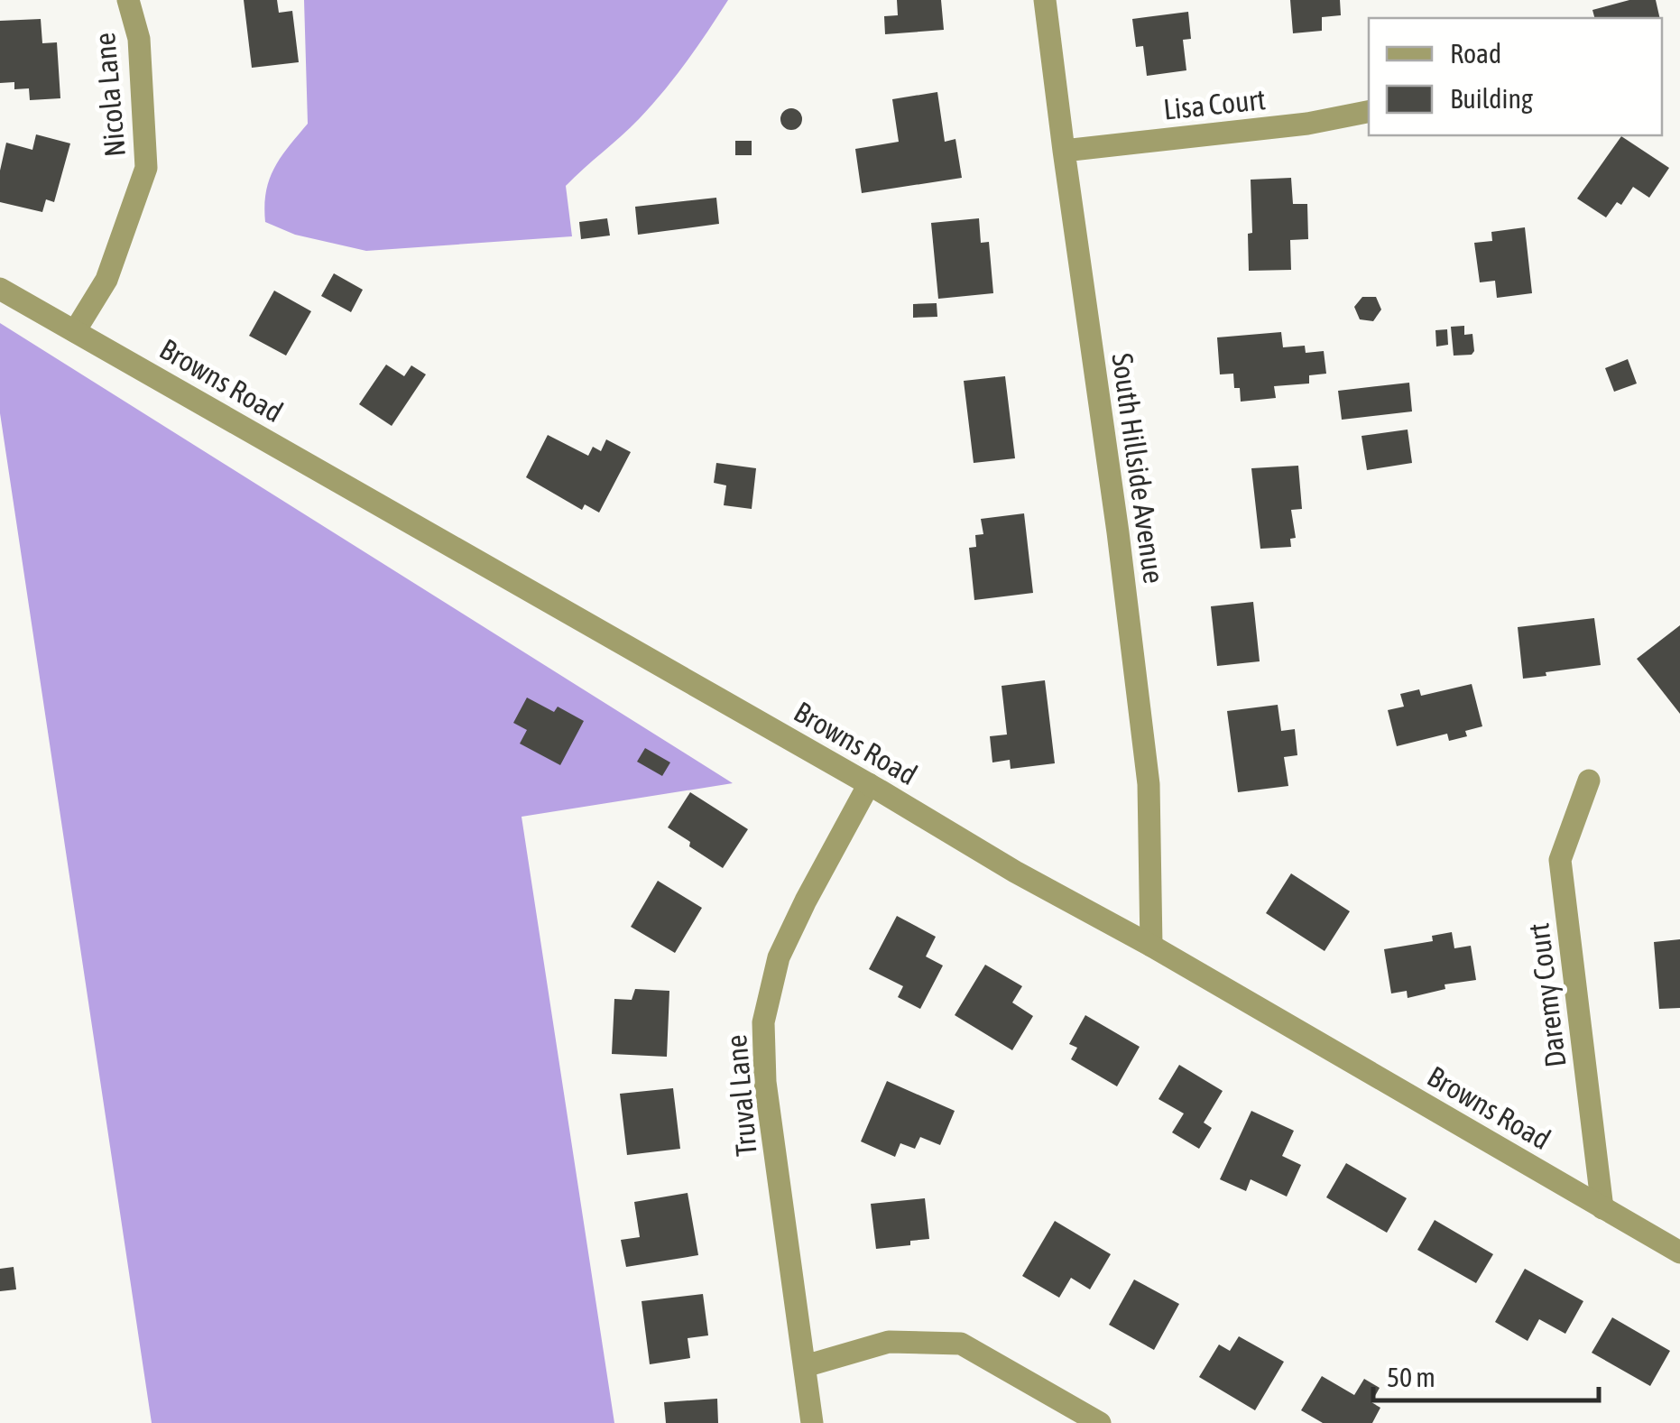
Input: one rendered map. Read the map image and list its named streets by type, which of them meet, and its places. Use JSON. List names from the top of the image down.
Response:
{
  "streets": {
    "street": [
      "Nicola Lane",
      "Lisa Court",
      "Browns Road",
      "South Hillside Avenue",
      "Daremy Court",
      "Truval Lane"
    ]
  },
  "crossings": [
    ["Nicola Lane", "Browns Road"],
    ["Lisa Court", "South Hillside Avenue"],
    ["Browns Road", "South Hillside Avenue"],
    ["Browns Road", "Daremy Court"],
    ["Browns Road", "Truval Lane"]
  ],
  "legend": ["Road", "Building"],
  "scale_bar": "50 m"
}
